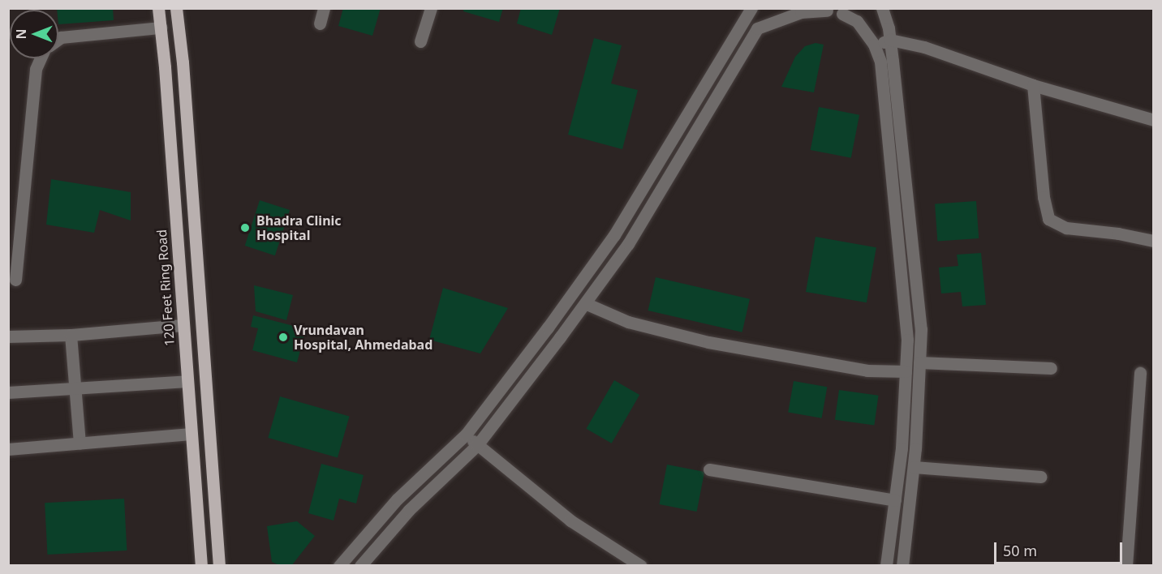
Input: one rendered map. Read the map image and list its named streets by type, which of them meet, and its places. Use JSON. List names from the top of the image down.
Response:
{
  "streets": {
    "main road": ["120 Feet Ring Road"]
  },
  "places": ["Bhadra Clinic Hospital", "Vrundavan Hospital, Ahmedabad"],
  "scale_bar": "50 m",
  "north": "left"
}
